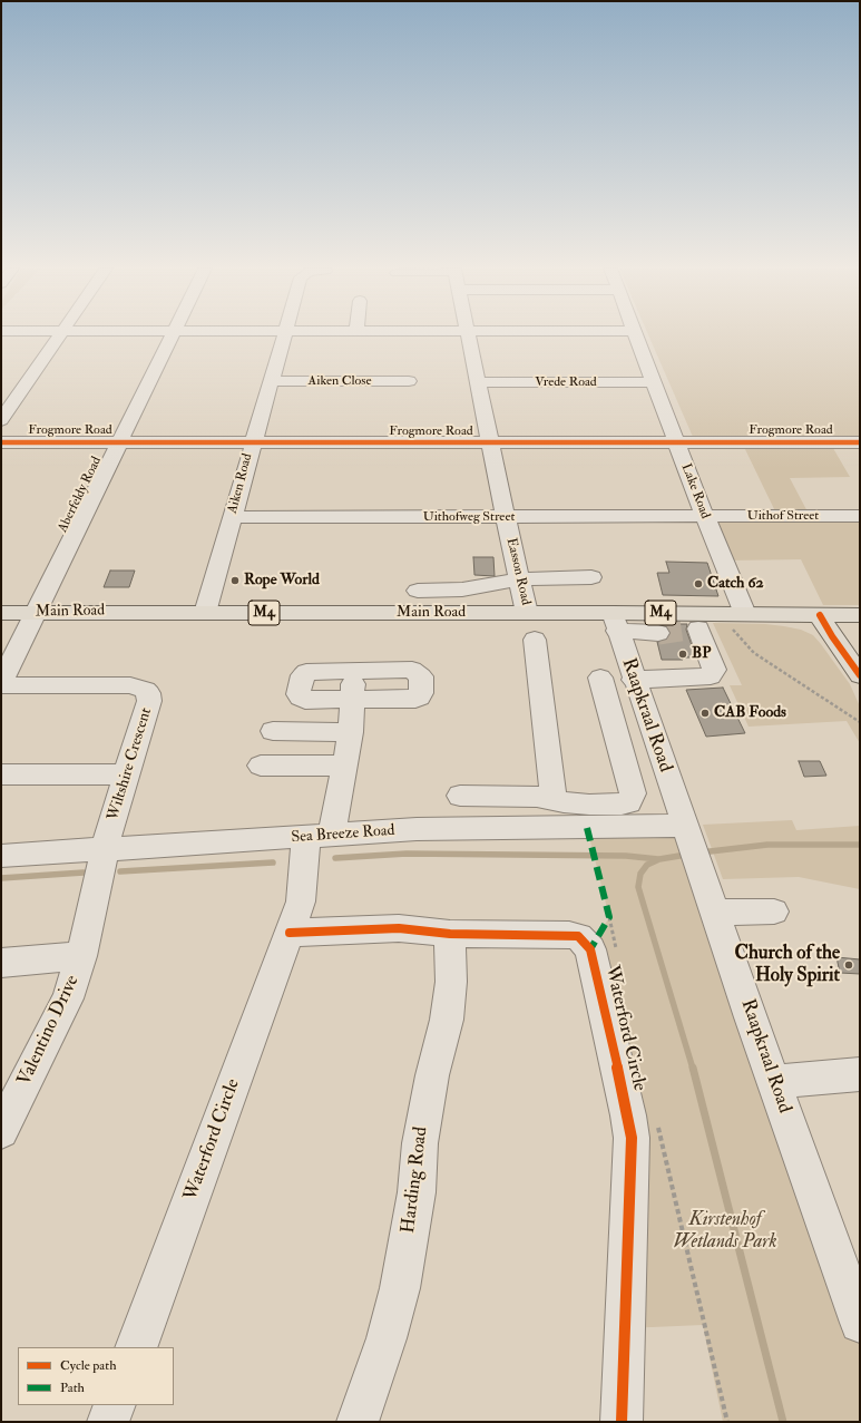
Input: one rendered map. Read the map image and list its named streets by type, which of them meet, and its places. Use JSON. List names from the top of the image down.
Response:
{
  "streets": {
    "main road": ["Main Road", "M4"],
    "street": [
      "Aiken Close",
      "Vrede Road",
      "Frogmore Road",
      "Aiken Road",
      "Lake Road",
      "Aberfeldy Road",
      "Uithof Street",
      "Uithofweg Street",
      "Easson Road",
      "Raapkraal Road",
      "Wiltshire Crescent",
      "Sea Breeze Road",
      "Waterford Circle",
      "Valentino Drive",
      "Harding Road"
    ]
  },
  "crossings": [
    ["Aiken Close", "Aiken Road"],
    ["Vrede Road", "Lake Road"],
    ["Vrede Road", "Easson Road"],
    ["Frogmore Road", "Aiken Road"],
    ["Frogmore Road", "Lake Road"],
    ["Frogmore Road", "Aberfeldy Road"],
    ["Frogmore Road", "Easson Road"],
    ["Aiken Road", "Uithofweg Street"],
    ["Aiken Road", "Main Road"],
    ["Lake Road", "Uithof Street"],
    ["Lake Road", "Uithofweg Street"],
    ["Lake Road", "Main Road"],
    ["Aberfeldy Road", "Main Road"],
    ["Aberfeldy Road", "Wiltshire Crescent"],
    ["Uithof Street", "Uithofweg Street"],
    ["Uithofweg Street", "Easson Road"],
    ["Easson Road", "Main Road"],
    ["Main Road", "Raapkraal Road"],
    ["Raapkraal Road", "Sea Breeze Road"],
    ["Wiltshire Crescent", "Sea Breeze Road"],
    ["Wiltshire Crescent", "Valentino Drive"],
    ["Sea Breeze Road", "Waterford Circle"],
    ["Sea Breeze Road", "Valentino Drive"],
    ["Waterford Circle", "Harding Road"]
  ],
  "parks": ["Kirstenhof Wetlands Park"],
  "places": [
    "Rope World",
    "Catch 62",
    "BP",
    "CAB Foods",
    "Church of the Holy Spirit"
  ],
  "legend": ["Cycle path", "Path"]
}
